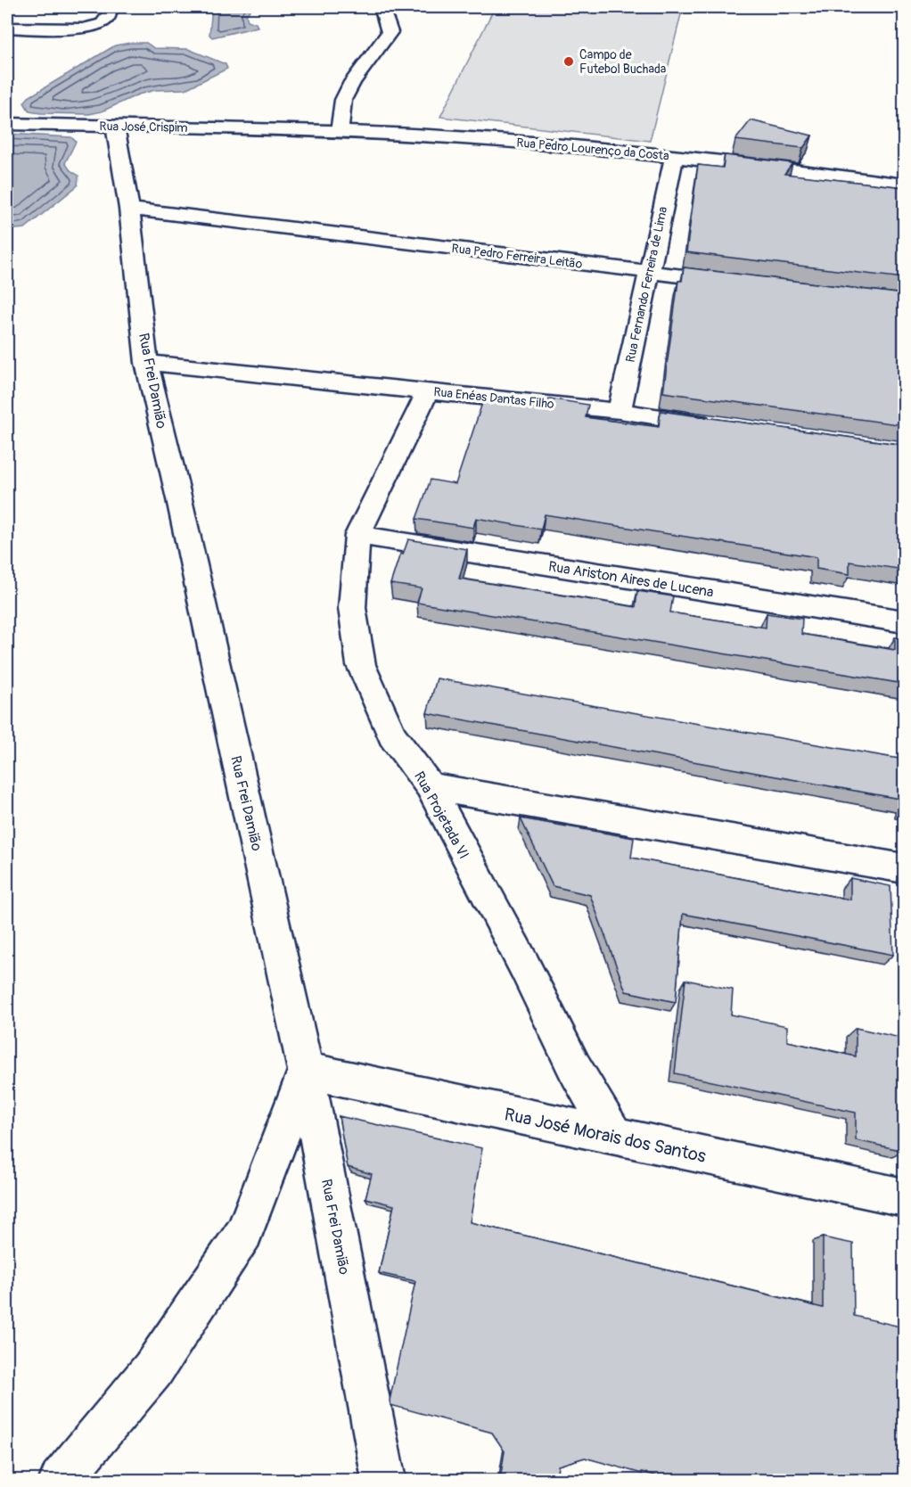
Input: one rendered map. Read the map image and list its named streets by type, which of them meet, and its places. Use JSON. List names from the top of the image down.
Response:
{
  "streets": {
    "street": [
      "Rua José Crispim",
      "Rua Pedro Lourenço da Costa",
      "Rua Pedro Ferreira Leitão",
      "Rua Fernando Ferreira de Lima",
      "Rua Frei Damião",
      "Rua Enéas Dantas Filho",
      "Rua Ariston Aires de Lucena",
      "Rua Projetada VI",
      "Rua José Morais dos Santos"
    ]
  },
  "crossings": [
    ["Rua José Crispim", "Rua Pedro Lourenço da Costa"],
    ["Rua José Crispim", "Rua Frei Damião"],
    ["Rua Pedro Lourenço da Costa", "Rua Fernando Ferreira de Lima"],
    ["Rua Pedro Ferreira Leitão", "Rua Fernando Ferreira de Lima"],
    ["Rua Pedro Ferreira Leitão", "Rua Frei Damião"],
    ["Rua Fernando Ferreira de Lima", "Rua Enéas Dantas Filho"],
    ["Rua Frei Damião", "Rua Enéas Dantas Filho"],
    ["Rua Frei Damião", "Rua José Morais dos Santos"],
    ["Rua Enéas Dantas Filho", "Rua Projetada VI"],
    ["Rua Ariston Aires de Lucena", "Rua Projetada VI"],
    ["Rua Projetada VI", "Rua José Morais dos Santos"]
  ],
  "places": ["Campo de Futebol Buchada"]
}
